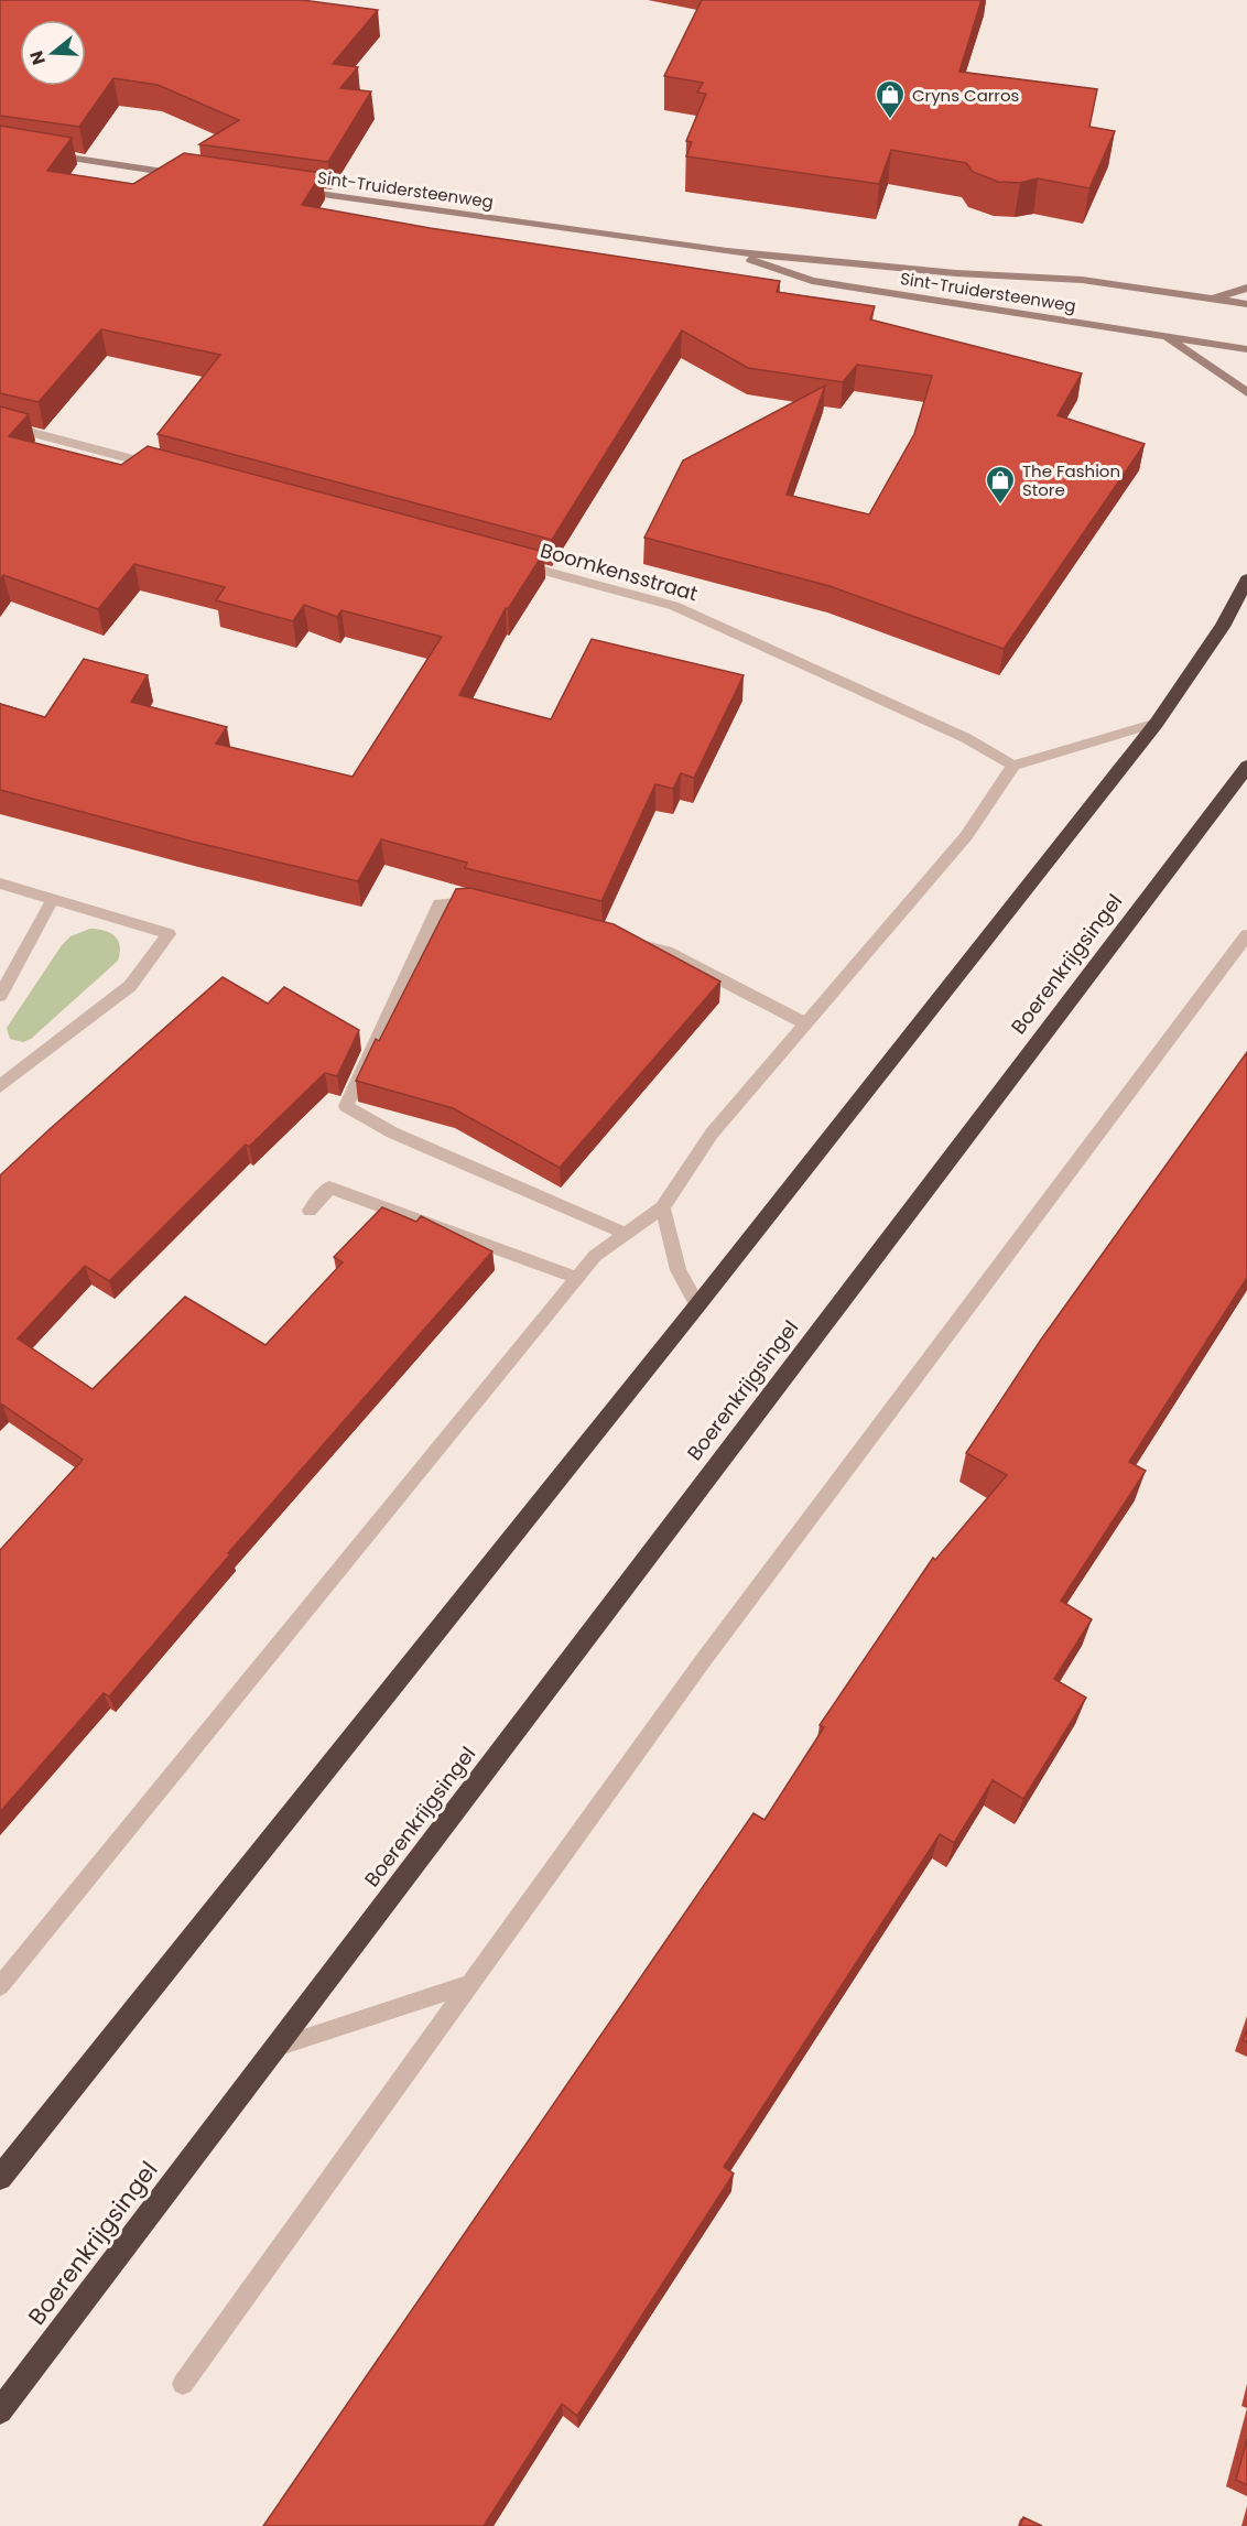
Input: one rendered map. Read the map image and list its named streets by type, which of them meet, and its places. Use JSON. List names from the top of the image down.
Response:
{
  "streets": {
    "highway": ["Boerenkrijgsingel"],
    "main road": ["Sint-Truidersteenweg"],
    "street": ["Boomkensstraat"]
  },
  "places": {
    "shop": ["Cryns Carros", "The Fashion Store"]
  },
  "north": "left"
}
